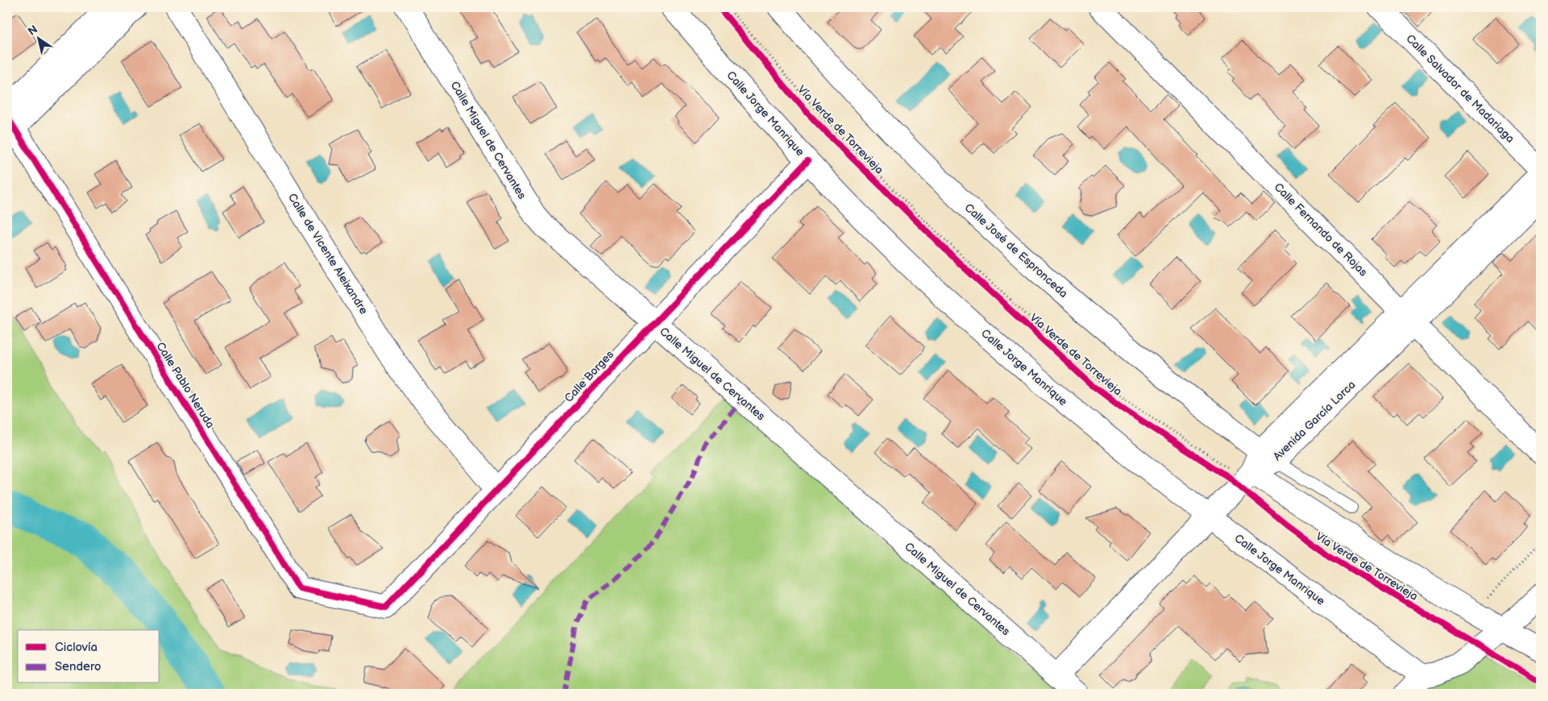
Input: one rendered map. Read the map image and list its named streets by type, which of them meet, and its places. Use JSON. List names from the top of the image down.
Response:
{
  "streets": {
    "street": [
      "Calle Salvador de Madariaga",
      "Calle Jorge Manrique",
      "Calle Miguel de Cervantes",
      "Calle Fernando de Rojas",
      "Calle José de Espronceda",
      "Calle de Vicente Aleixandre",
      "Calle Borges",
      "Calle Pablo Neruda",
      "Avenida García Lorca"
    ],
    "cycle path": ["Vía Verde de Torrevieja"]
  },
  "crossings": [
    ["Calle Jorge Manrique", "Calle Borges"],
    ["Calle Jorge Manrique", "Avenida García Lorca"],
    ["Calle Miguel de Cervantes", "Calle Borges"],
    ["Calle Miguel de Cervantes", "Avenida García Lorca"],
    ["Calle Fernando de Rojas", "Avenida García Lorca"],
    ["Calle José de Espronceda", "Avenida García Lorca"],
    ["Calle de Vicente Aleixandre", "Calle Borges"],
    ["Calle Borges", "Calle Pablo Neruda"]
  ],
  "legend": ["Ciclovía", "Sendero"],
  "north": "top left"
}
